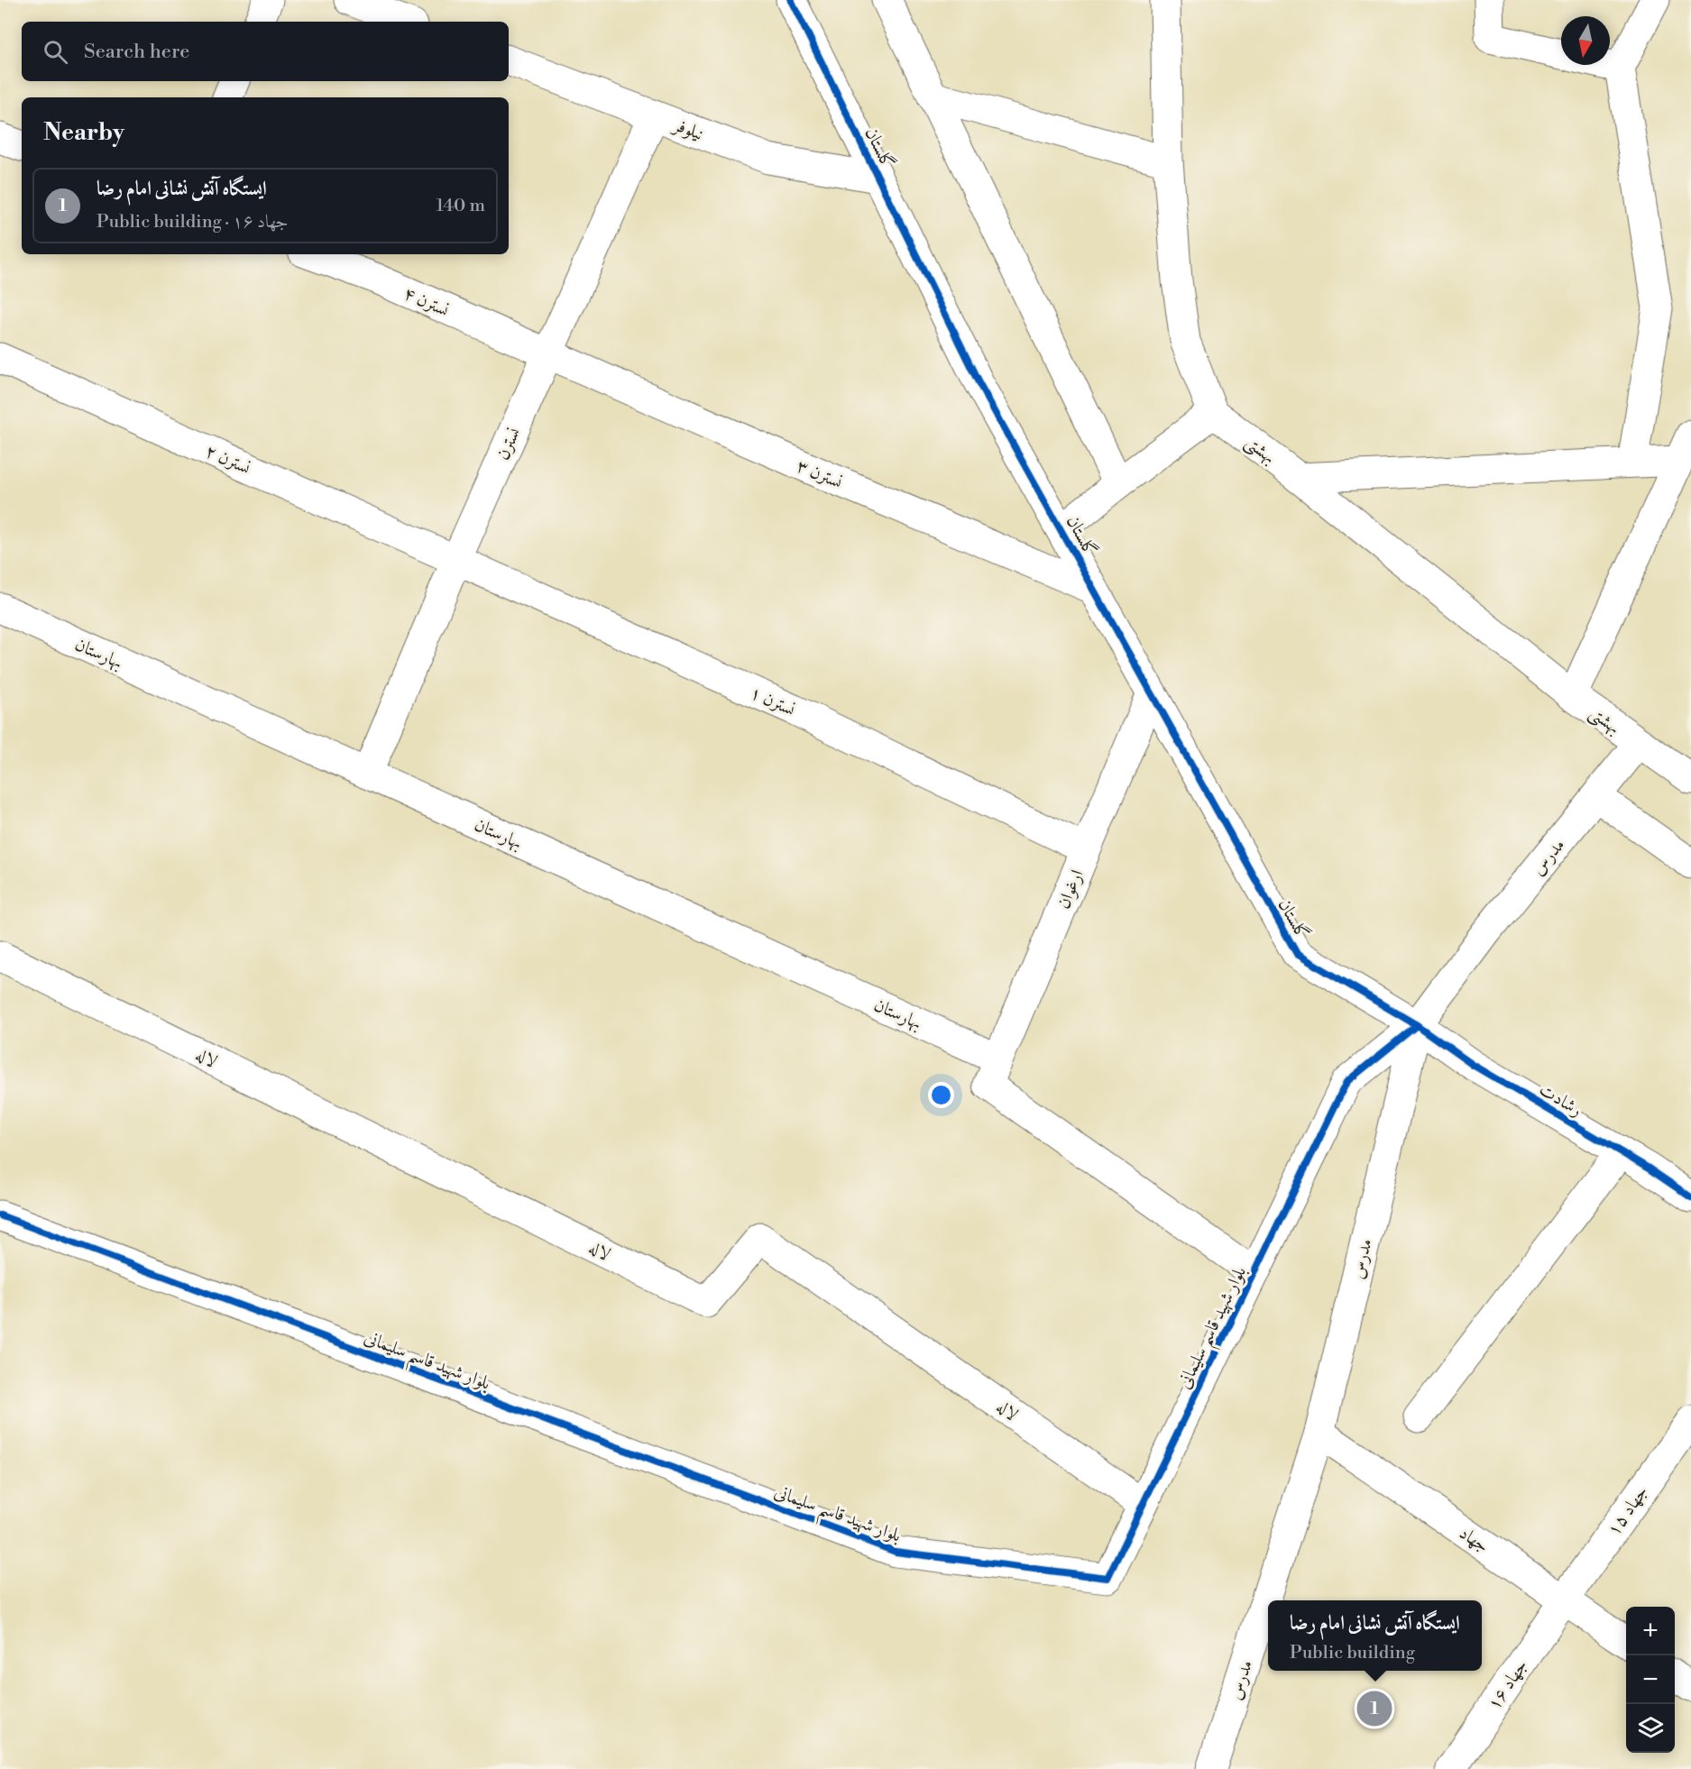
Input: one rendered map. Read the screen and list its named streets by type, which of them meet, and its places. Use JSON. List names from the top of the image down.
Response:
{
  "streets": {
    "street": [
      "نیلوفر",
      "گلستان",
      "نسترن ۴",
      "نسترن",
      "بهشتی",
      "نسترن ۲",
      "نسترن ۳",
      "بهارستان",
      "نسترن ۱",
      "مدرس",
      "ارغوان",
      "لاله",
      "رشادت",
      "بلوار شهید قاسم سلیمانی",
      "جهاد ۱۵",
      "جهاد",
      "جهاد ۱۶"
    ]
  },
  "crossings": [
    ["نیلوفر", "گلستان"],
    ["نیلوفر", "نسترن"],
    ["گلستان", "نسترن ۳"],
    ["گلستان", "مدرس"],
    ["گلستان", "ارغوان"],
    ["گلستان", "رشادت"],
    ["گلستان", "بلوار شهید قاسم سلیمانی"],
    ["نسترن ۴", "نسترن"],
    ["نسترن ۴", "نسترن ۳"],
    ["نسترن", "نسترن ۲"],
    ["نسترن", "نسترن ۳"],
    ["نسترن", "بهارستان"],
    ["نسترن", "نسترن ۱"],
    ["بهشتی", "مدرس"],
    ["نسترن ۲", "نسترن ۱"],
    ["بهارستان", "ارغوان"],
    ["بهارستان", "بلوار شهید قاسم سلیمانی"],
    ["نسترن ۱", "ارغوان"],
    ["مدرس", "رشادت"],
    ["مدرس", "بلوار شهید قاسم سلیمانی"],
    ["مدرس", "جهاد"],
    ["لاله", "بلوار شهید قاسم سلیمانی"],
    ["رشادت", "بلوار شهید قاسم سلیمانی"],
    ["جهاد ۱۵", "جهاد"],
    ["جهاد ۱۵", "جهاد ۱۶"],
    ["جهاد", "جهاد ۱۶"]
  ],
  "north": "bottom",
  "page": {
    "search": "Search here",
    "heading": "Nearby",
    "list": [
      {
        "mark": "1",
        "name": "ایستگاه آتش نشانی امام رضا",
        "note": "Public building · جهاد ۱۶",
        "value": "140 m"
      }
    ],
    "popup": ["ایستگاه آتش نشانی امام رضا", "Public building"],
    "map_buttons": ["+", "−"],
    "pins": "1"
  }
}
